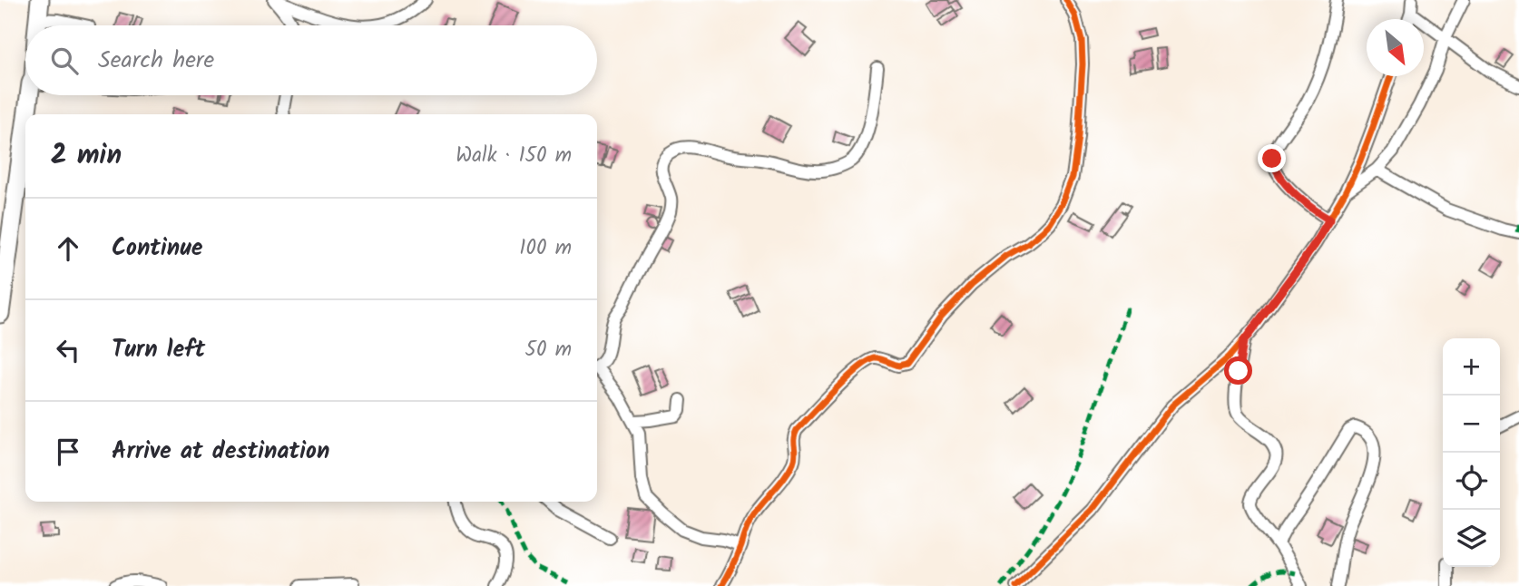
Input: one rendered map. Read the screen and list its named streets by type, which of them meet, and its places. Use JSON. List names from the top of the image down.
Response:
{
  "north": "bottom right",
  "page": {
    "search": "Search here",
    "heading": ["2 min", "Walk · 150 m"],
    "list": [
      ["Continue", "100 m"],
      ["Turn left", "50 m"],
      "Arrive at destination"
    ],
    "map_buttons": ["+", "−"]
  }
}
